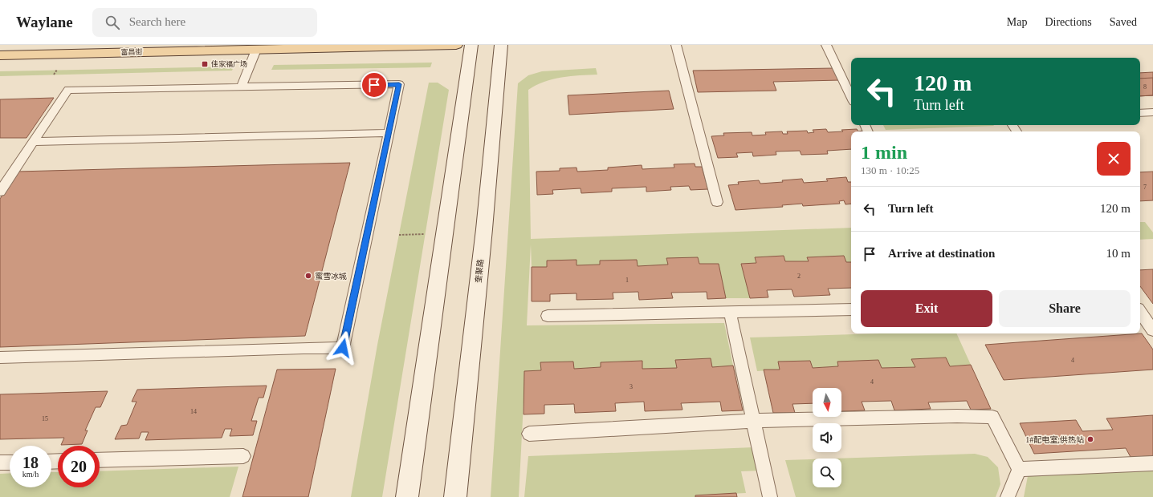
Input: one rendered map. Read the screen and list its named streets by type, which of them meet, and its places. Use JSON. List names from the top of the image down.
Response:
{
  "streets": {
    "main road": ["富昌街"],
    "street": ["奎聚路"]
  },
  "places": {
    "transit": ["佳家福广场"],
    "other": ["蜜雪冰城", "1#配电室;供热站"]
  },
  "house_numbers": [
    "8",
    "7",
    "2",
    "1",
    "4",
    "4",
    "3",
    "14",
    "15"
  ],
  "north": "bottom",
  "page": {
    "header": "Waylane",
    "search": "Search here",
    "nav": ["Map", "Directions", "Saved"],
    "turn": ["120 m", "Turn left"],
    "heading": ["1 min", "130 m · 10:25"],
    "list": [
      {
        "name": "Turn left",
        "value": "120 m"
      },
      {
        "name": "Arrive at destination",
        "value": "10 m"
      }
    ],
    "buttons": ["Exit", "Share"],
    "speed": "18 km/h",
    "limit": "20"
  }
}
